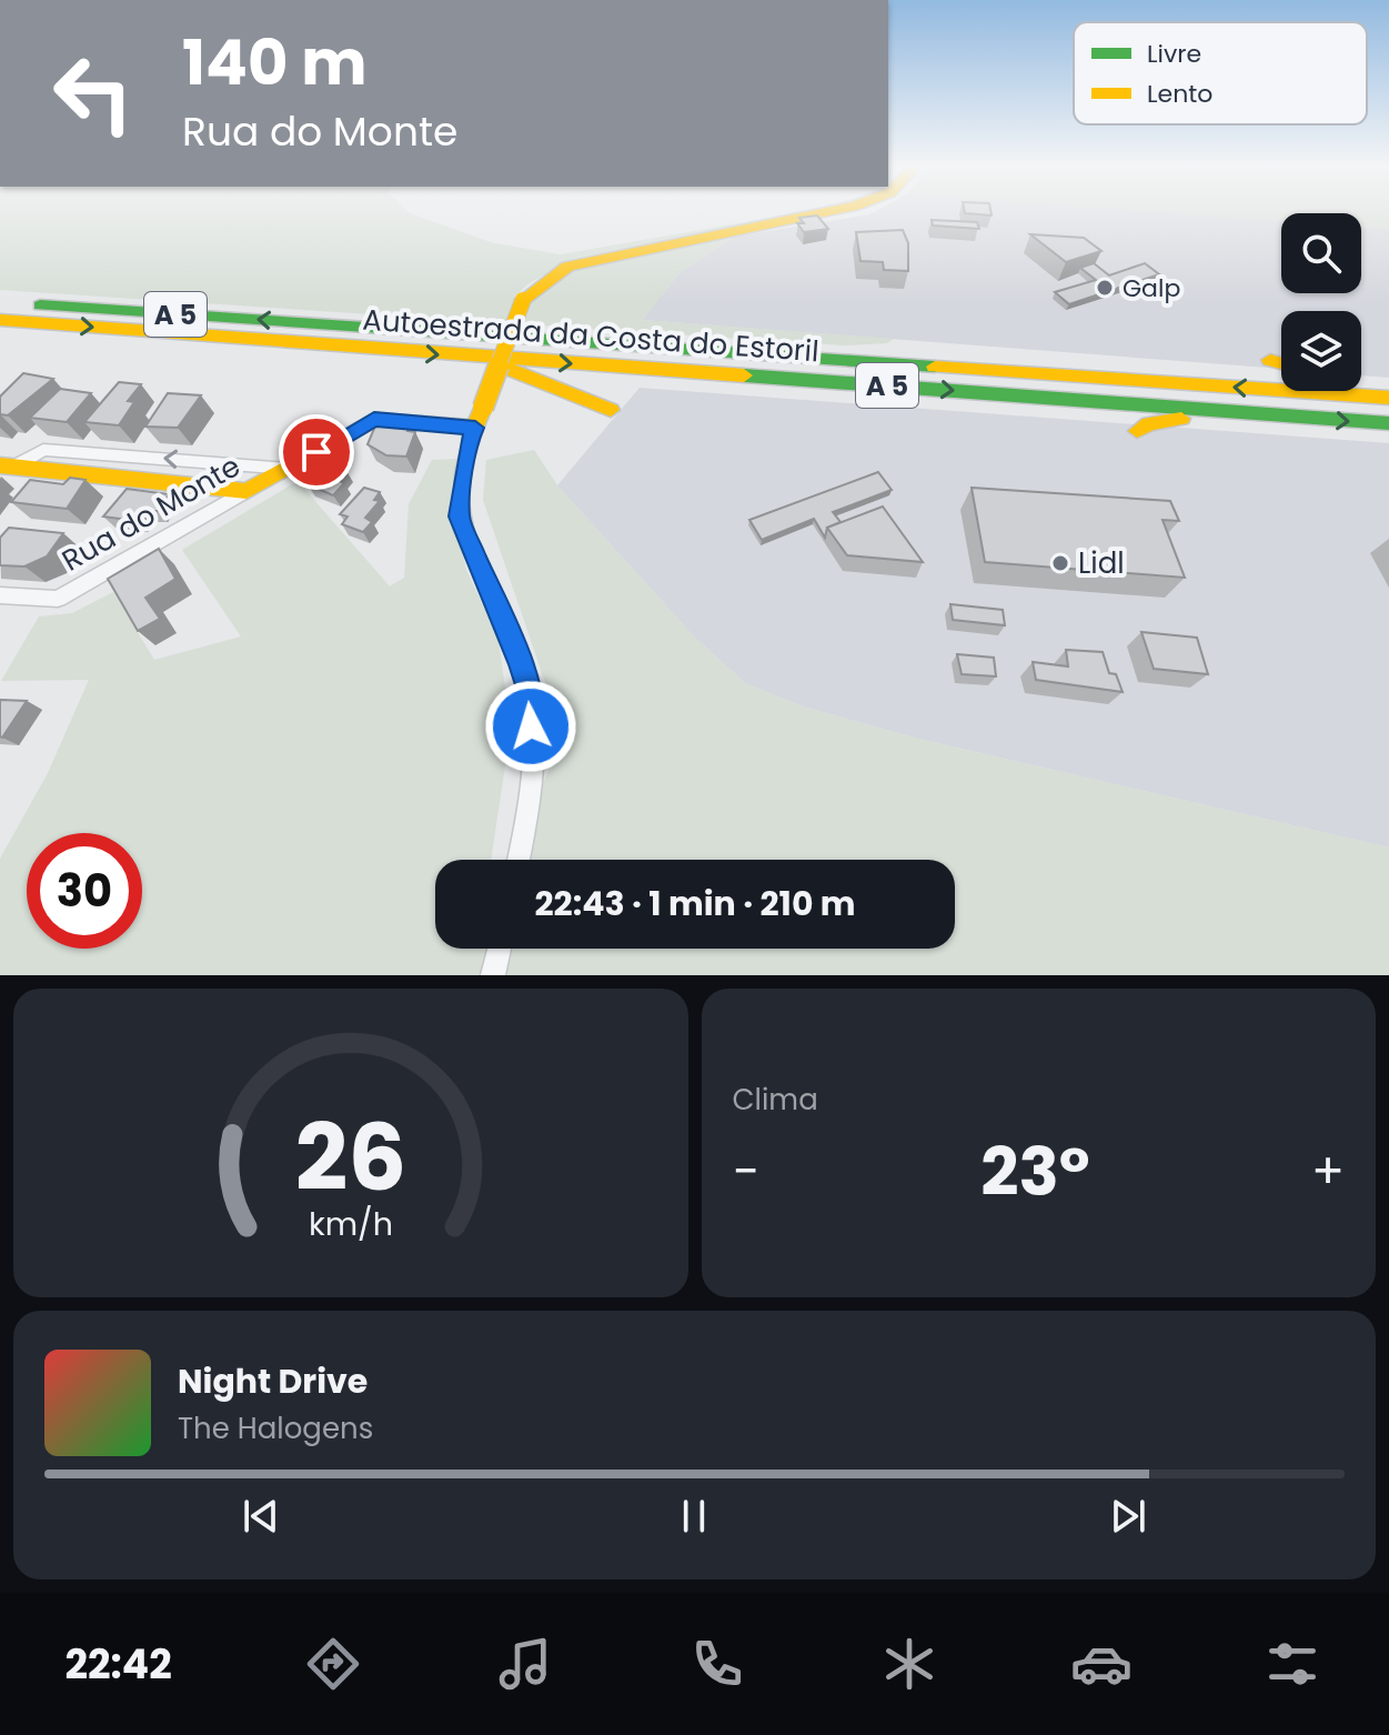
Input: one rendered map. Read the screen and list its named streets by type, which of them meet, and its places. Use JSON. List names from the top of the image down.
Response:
{
  "streets": {
    "main road": ["A 5", "Autoestrada da Costa do Estoril", "Rua do Monte"]
  },
  "places": ["Galp", "Lidl"],
  "legend": ["Livre", "Lento"],
  "page": {
    "turn": ["140 m", "Rua do Monte"],
    "limit": "30",
    "trip": "22:43 · 1 min · 210 m",
    "tile": "Clima",
    "heat": ["−", "23°", "+"],
    "song": ["Night Drive", "The Halogens"],
    "tabs": "22:42",
    "gauge": ["26", "km/h"]
  }
}
